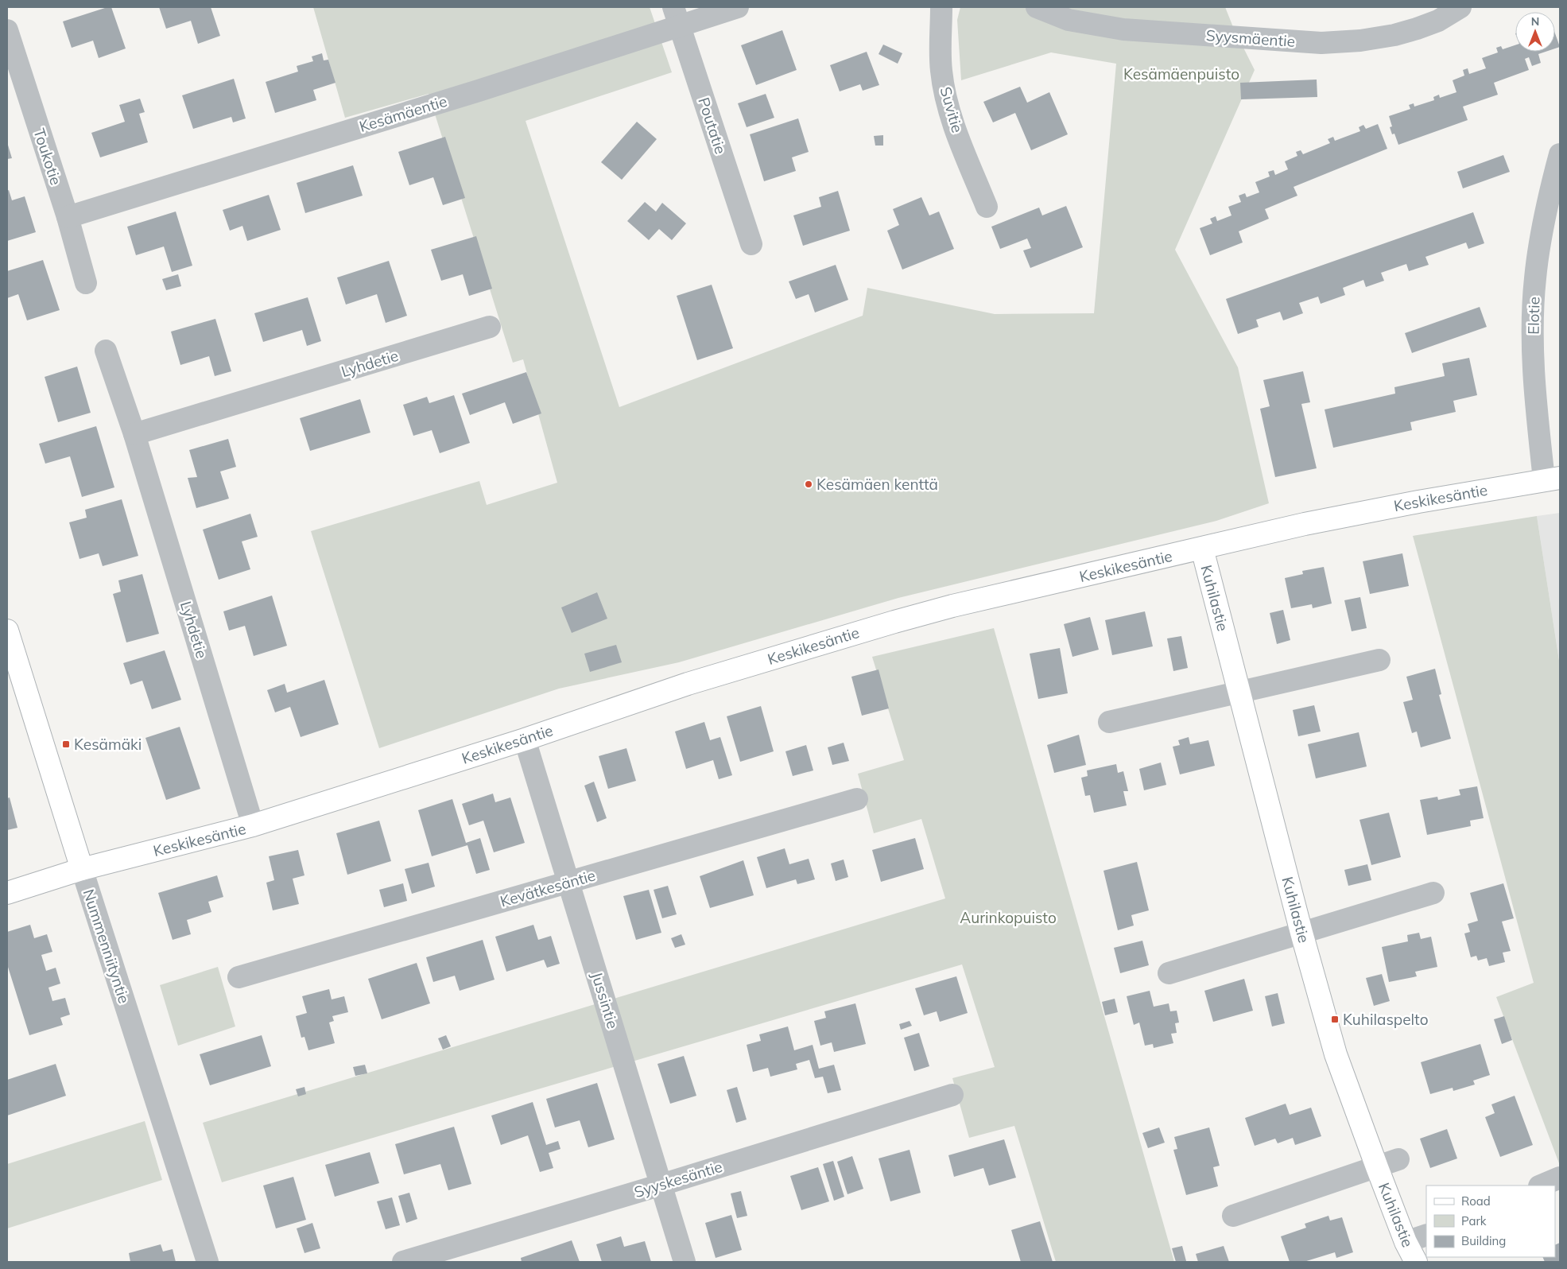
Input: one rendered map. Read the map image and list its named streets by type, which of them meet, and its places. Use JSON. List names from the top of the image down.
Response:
{
  "streets": {
    "street": [
      "Syysmäentie",
      "Suvitie",
      "Kesämäentie",
      "Poutatie",
      "Toukotie",
      "Elotie",
      "Lyhdetie",
      "Keskikesäntie",
      "Kuhilastie",
      "Kevätkesäntie",
      "Nummenniityntie",
      "Jussintie",
      "Syyskesäntie"
    ]
  },
  "crossings": [
    ["Kesämäentie", "Poutatie"],
    ["Kesämäentie", "Toukotie"],
    ["Elotie", "Keskikesäntie"],
    ["Lyhdetie", "Keskikesäntie"],
    ["Keskikesäntie", "Kuhilastie"],
    ["Keskikesäntie", "Nummenniityntie"],
    ["Keskikesäntie", "Jussintie"],
    ["Kevätkesäntie", "Jussintie"],
    ["Jussintie", "Syyskesäntie"]
  ],
  "parks": ["Kesämäenpuisto", "Aurinkopuisto"],
  "places": {
    "other": ["Kesämäen kenttä"],
    "transit": ["Kesämäki", "Kuhilaspelto"]
  },
  "legend": ["Road", "Park", "Building"],
  "north": "top"
}
